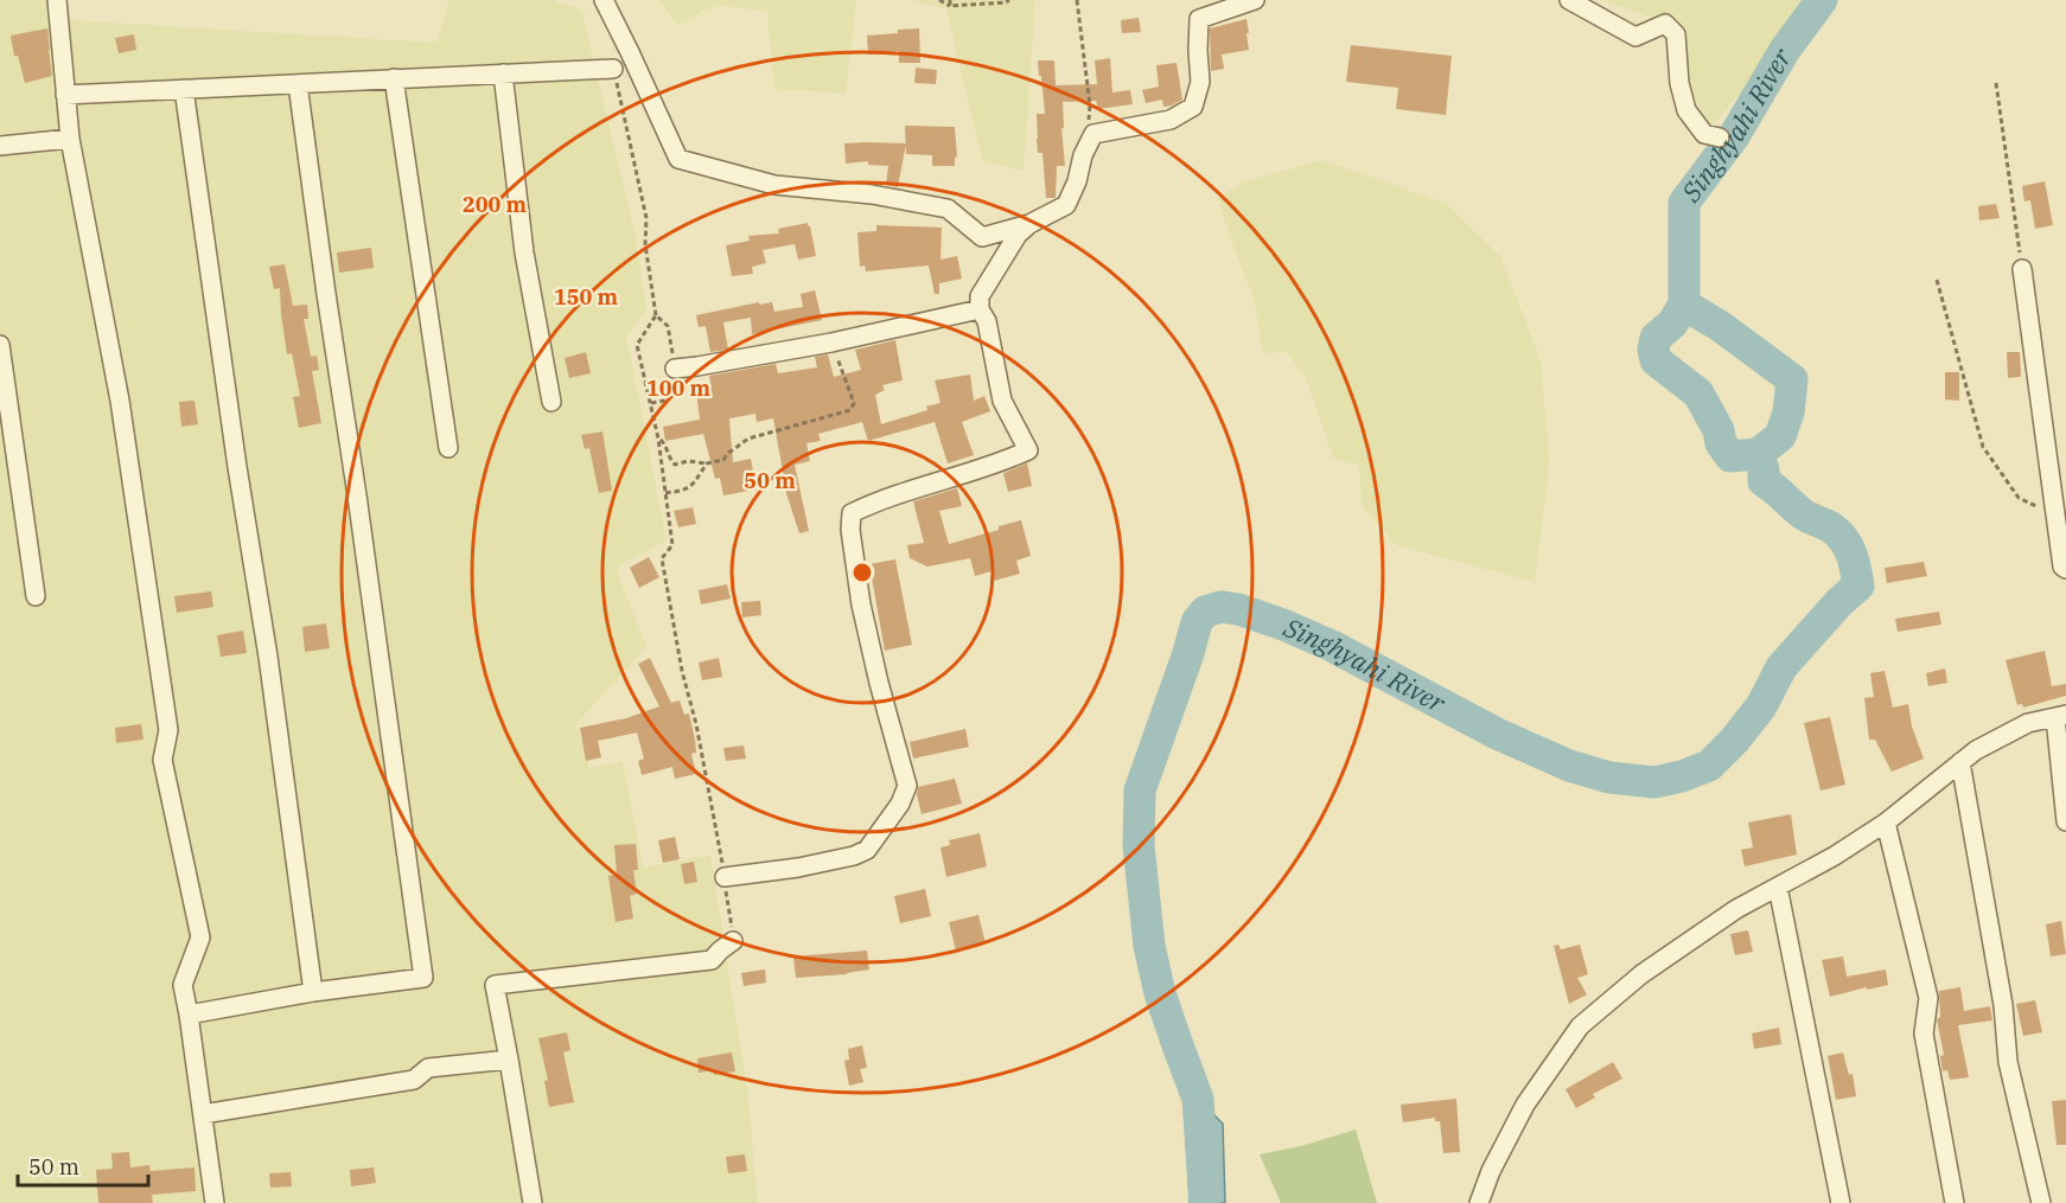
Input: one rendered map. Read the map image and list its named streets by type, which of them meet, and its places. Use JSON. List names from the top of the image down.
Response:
{
  "water": ["Singhyahi River"],
  "scale_bar": "50 m",
  "rings": [
    "200 m",
    "150 m",
    "100 m",
    "50 m"
  ]
}
